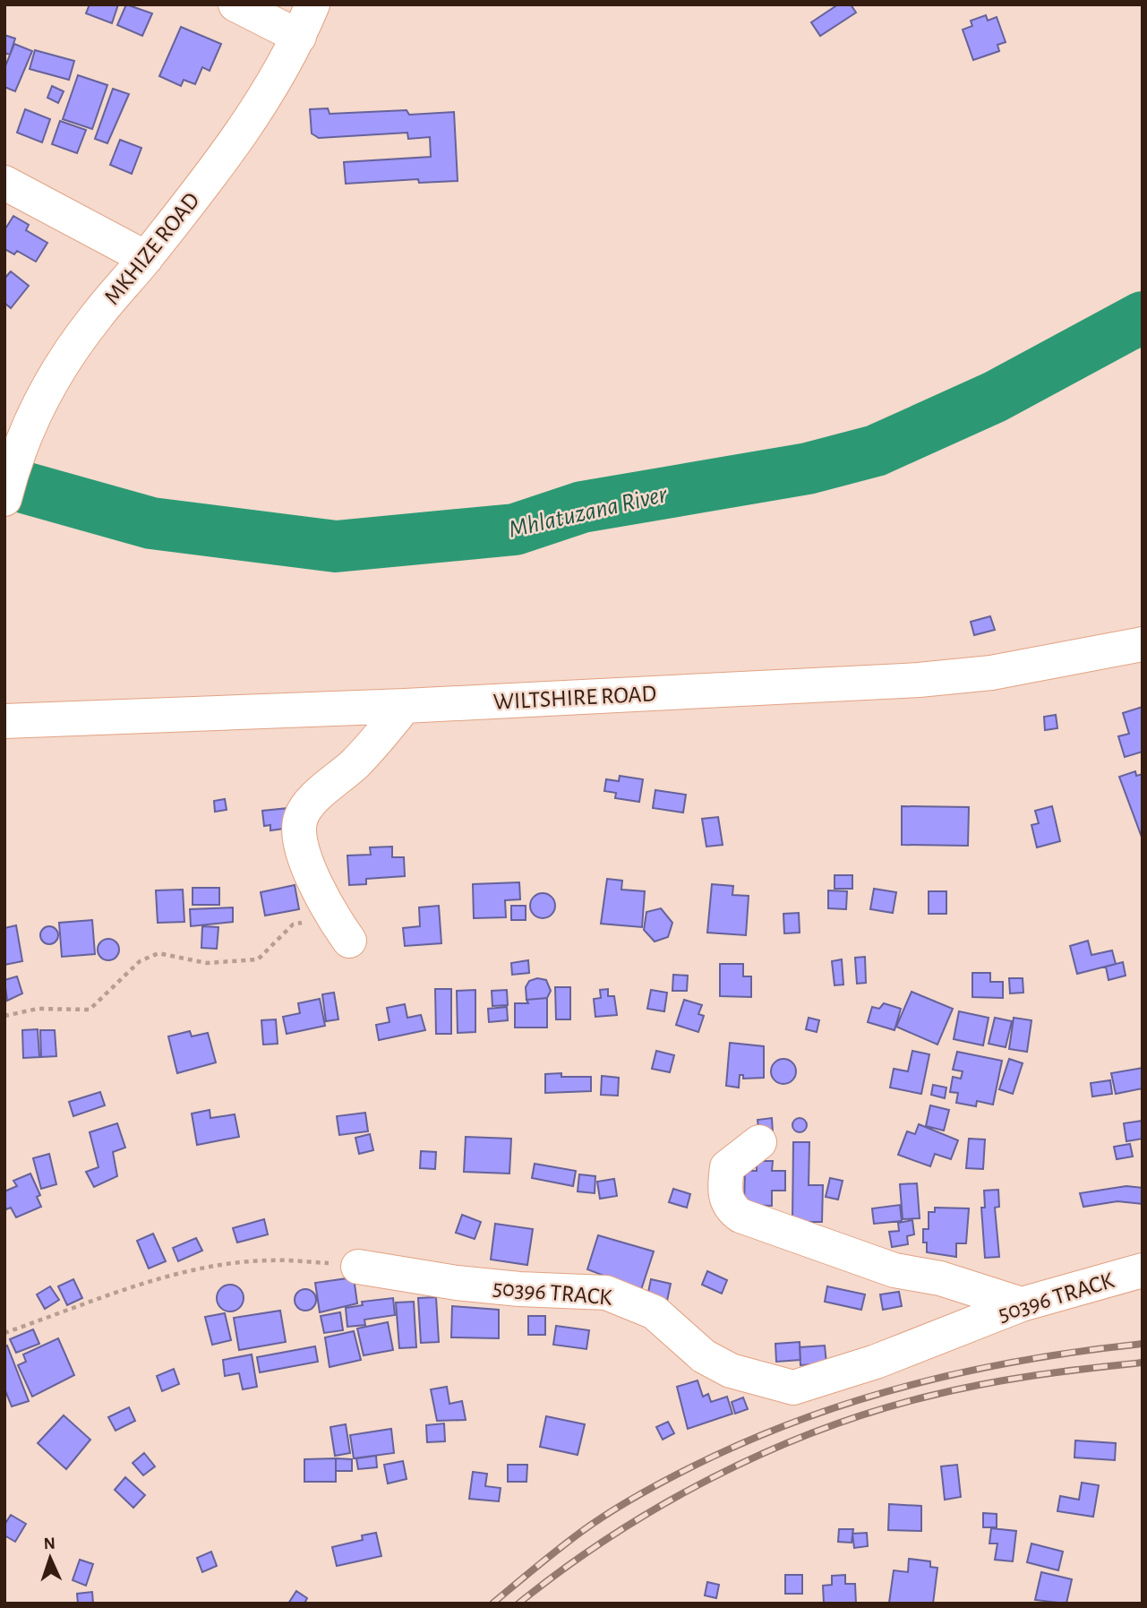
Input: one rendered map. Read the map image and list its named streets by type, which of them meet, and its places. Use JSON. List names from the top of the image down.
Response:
{
  "streets": {
    "street": ["MKHIZE ROAD", "WILTSHIRE ROAD", "50396 TRACK"]
  },
  "water": ["Mhlatuzana River"],
  "north": "top"
}
